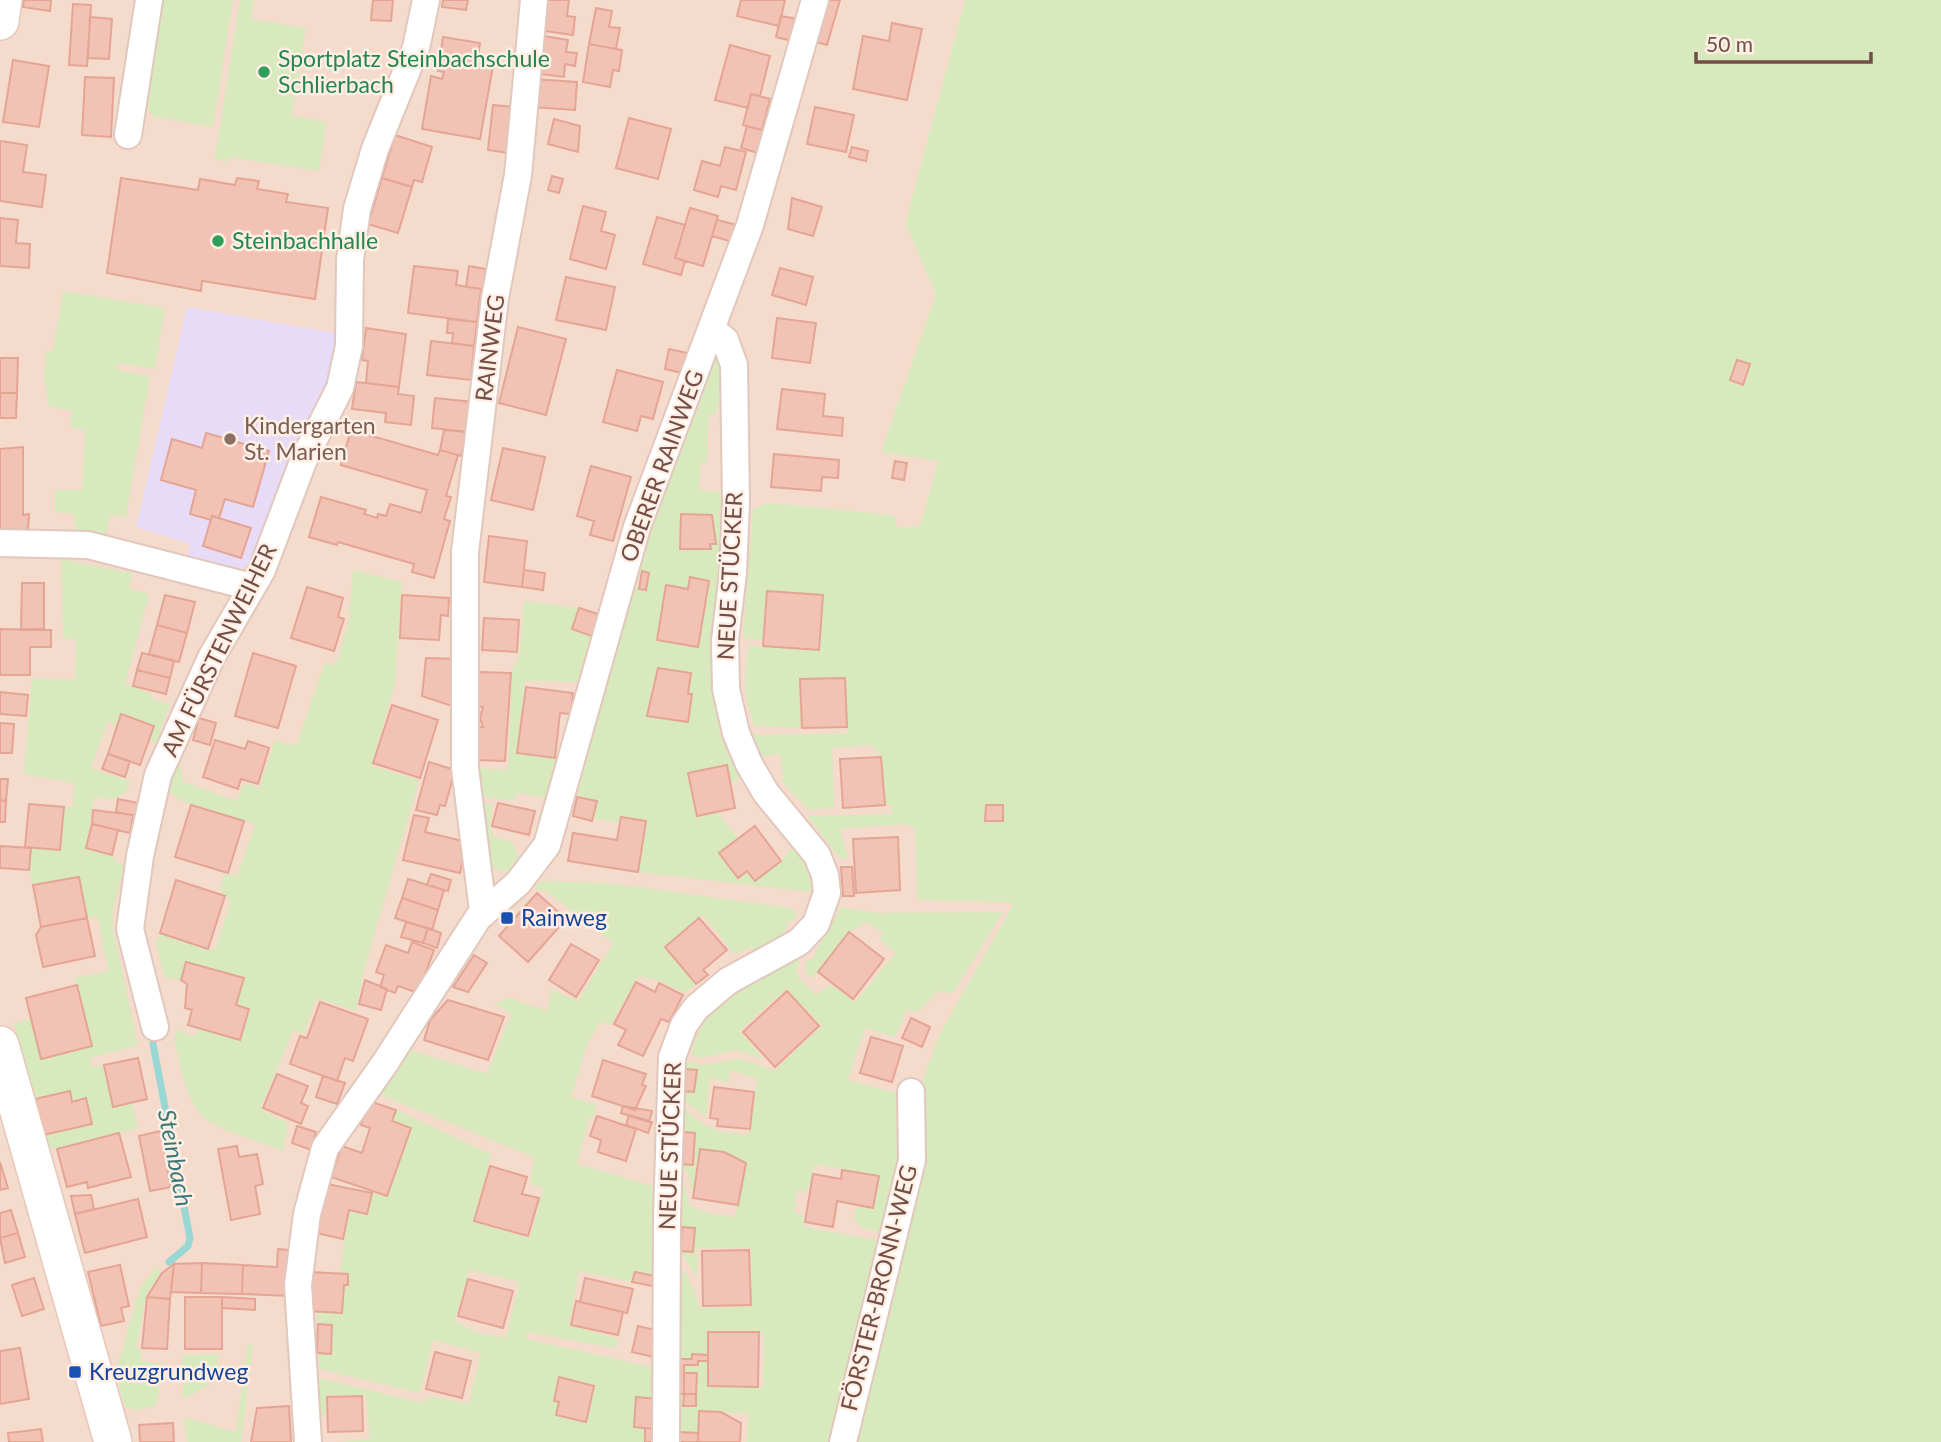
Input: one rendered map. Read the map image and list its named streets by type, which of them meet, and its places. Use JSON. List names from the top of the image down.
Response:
{
  "streets": {
    "street": [
      "RAINWEG",
      "OBERER RAINWEG",
      "NEUE STÜCKER",
      "AM FÜRSTENWEIHER",
      "FÖRSTER-BRONN-WEG"
    ]
  },
  "crossings": [
    ["RAINWEG", "OBERER RAINWEG"],
    ["OBERER RAINWEG", "NEUE STÜCKER"]
  ],
  "water": ["Steinbach"],
  "places": {
    "other": ["Sportplatz Steinbachschule Schlierbach", "Steinbachhalle", "Kindergarten St. Marien"],
    "transit": ["Rainweg", "Kreuzgrundweg"]
  },
  "scale_bar": "50 m"
}
